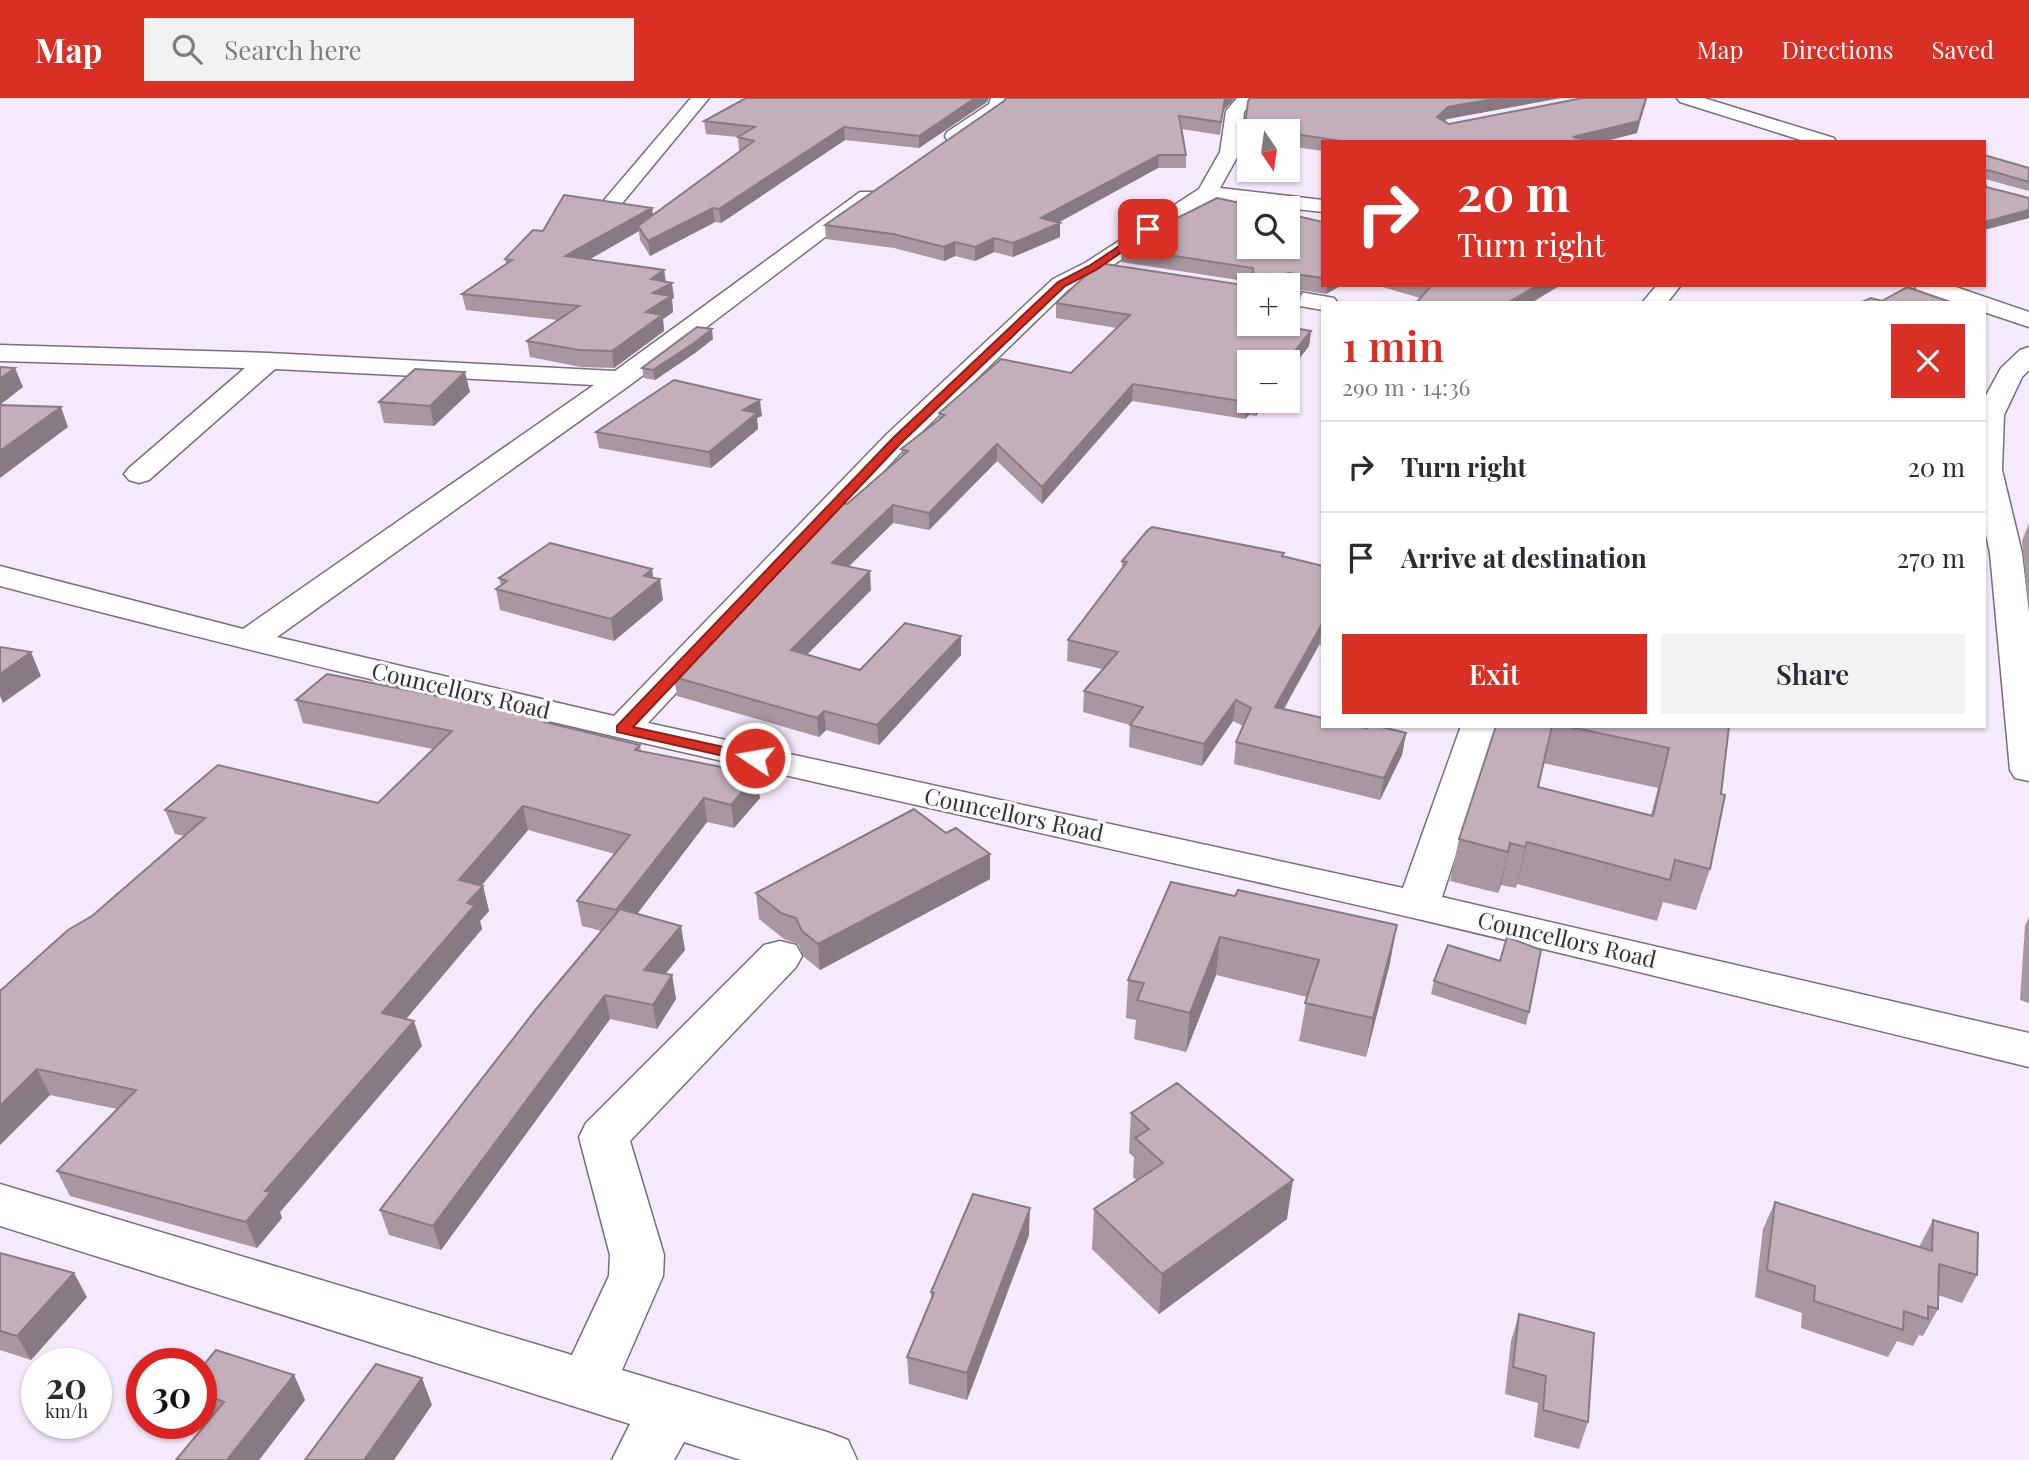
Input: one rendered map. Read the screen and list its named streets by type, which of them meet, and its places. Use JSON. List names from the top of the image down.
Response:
{
  "streets": {
    "street": ["Councellors Road"]
  },
  "north": "bottom",
  "page": {
    "header": "Map",
    "search": "Search here",
    "nav": ["Map", "Directions", "Saved"],
    "map_buttons": ["+", "−"],
    "turn": ["20 m", "Turn right"],
    "heading": ["1 min", "290 m · 14:36"],
    "list": [
      {
        "name": "Turn right",
        "value": "20 m"
      },
      {
        "name": "Arrive at destination",
        "value": "270 m"
      }
    ],
    "buttons": ["Exit", "Share"],
    "speed": "20 km/h",
    "limit": "30"
  }
}
